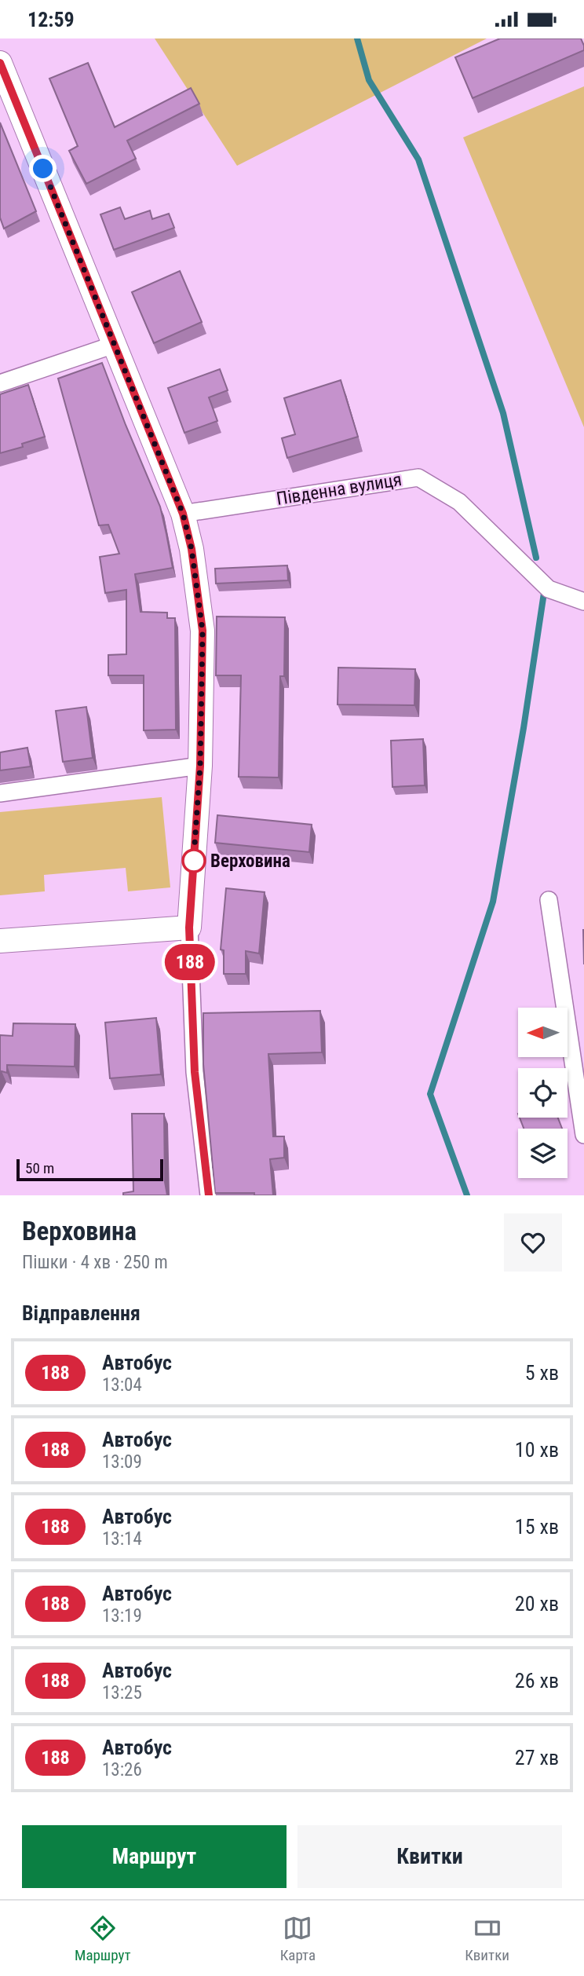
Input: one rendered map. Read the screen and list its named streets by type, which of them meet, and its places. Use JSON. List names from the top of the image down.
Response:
{
  "streets": {
    "street": ["Південна вулиця"]
  },
  "places": ["Верховина"],
  "lines": ["bus line 188"],
  "scale_bar": "50 m",
  "north": "left",
  "page": {
    "status": "12:59",
    "on_map": "188",
    "scale": "50 m",
    "heading": [
      ["Верховина", "Пішки · 4 хв · 250 m"],
      "Відправлення"
    ],
    "list": [
      {
        "mark": "188",
        "name": "Автобус",
        "note": "13:04",
        "value": "5 хв"
      },
      {
        "mark": "188",
        "name": "Автобус",
        "note": "13:09",
        "value": "10 хв"
      },
      {
        "mark": "188",
        "name": "Автобус",
        "note": "13:14",
        "value": "15 хв"
      },
      {
        "mark": "188",
        "name": "Автобус",
        "note": "13:19",
        "value": "20 хв"
      },
      {
        "mark": "188",
        "name": "Автобус",
        "note": "13:25",
        "value": "26 хв"
      },
      {
        "mark": "188",
        "name": "Автобус",
        "note": "13:26",
        "value": "27 хв"
      }
    ],
    "buttons": ["Маршрут", "Квитки"],
    "tabs": ["Маршрут", "Карта", "Квитки"]
  }
}
